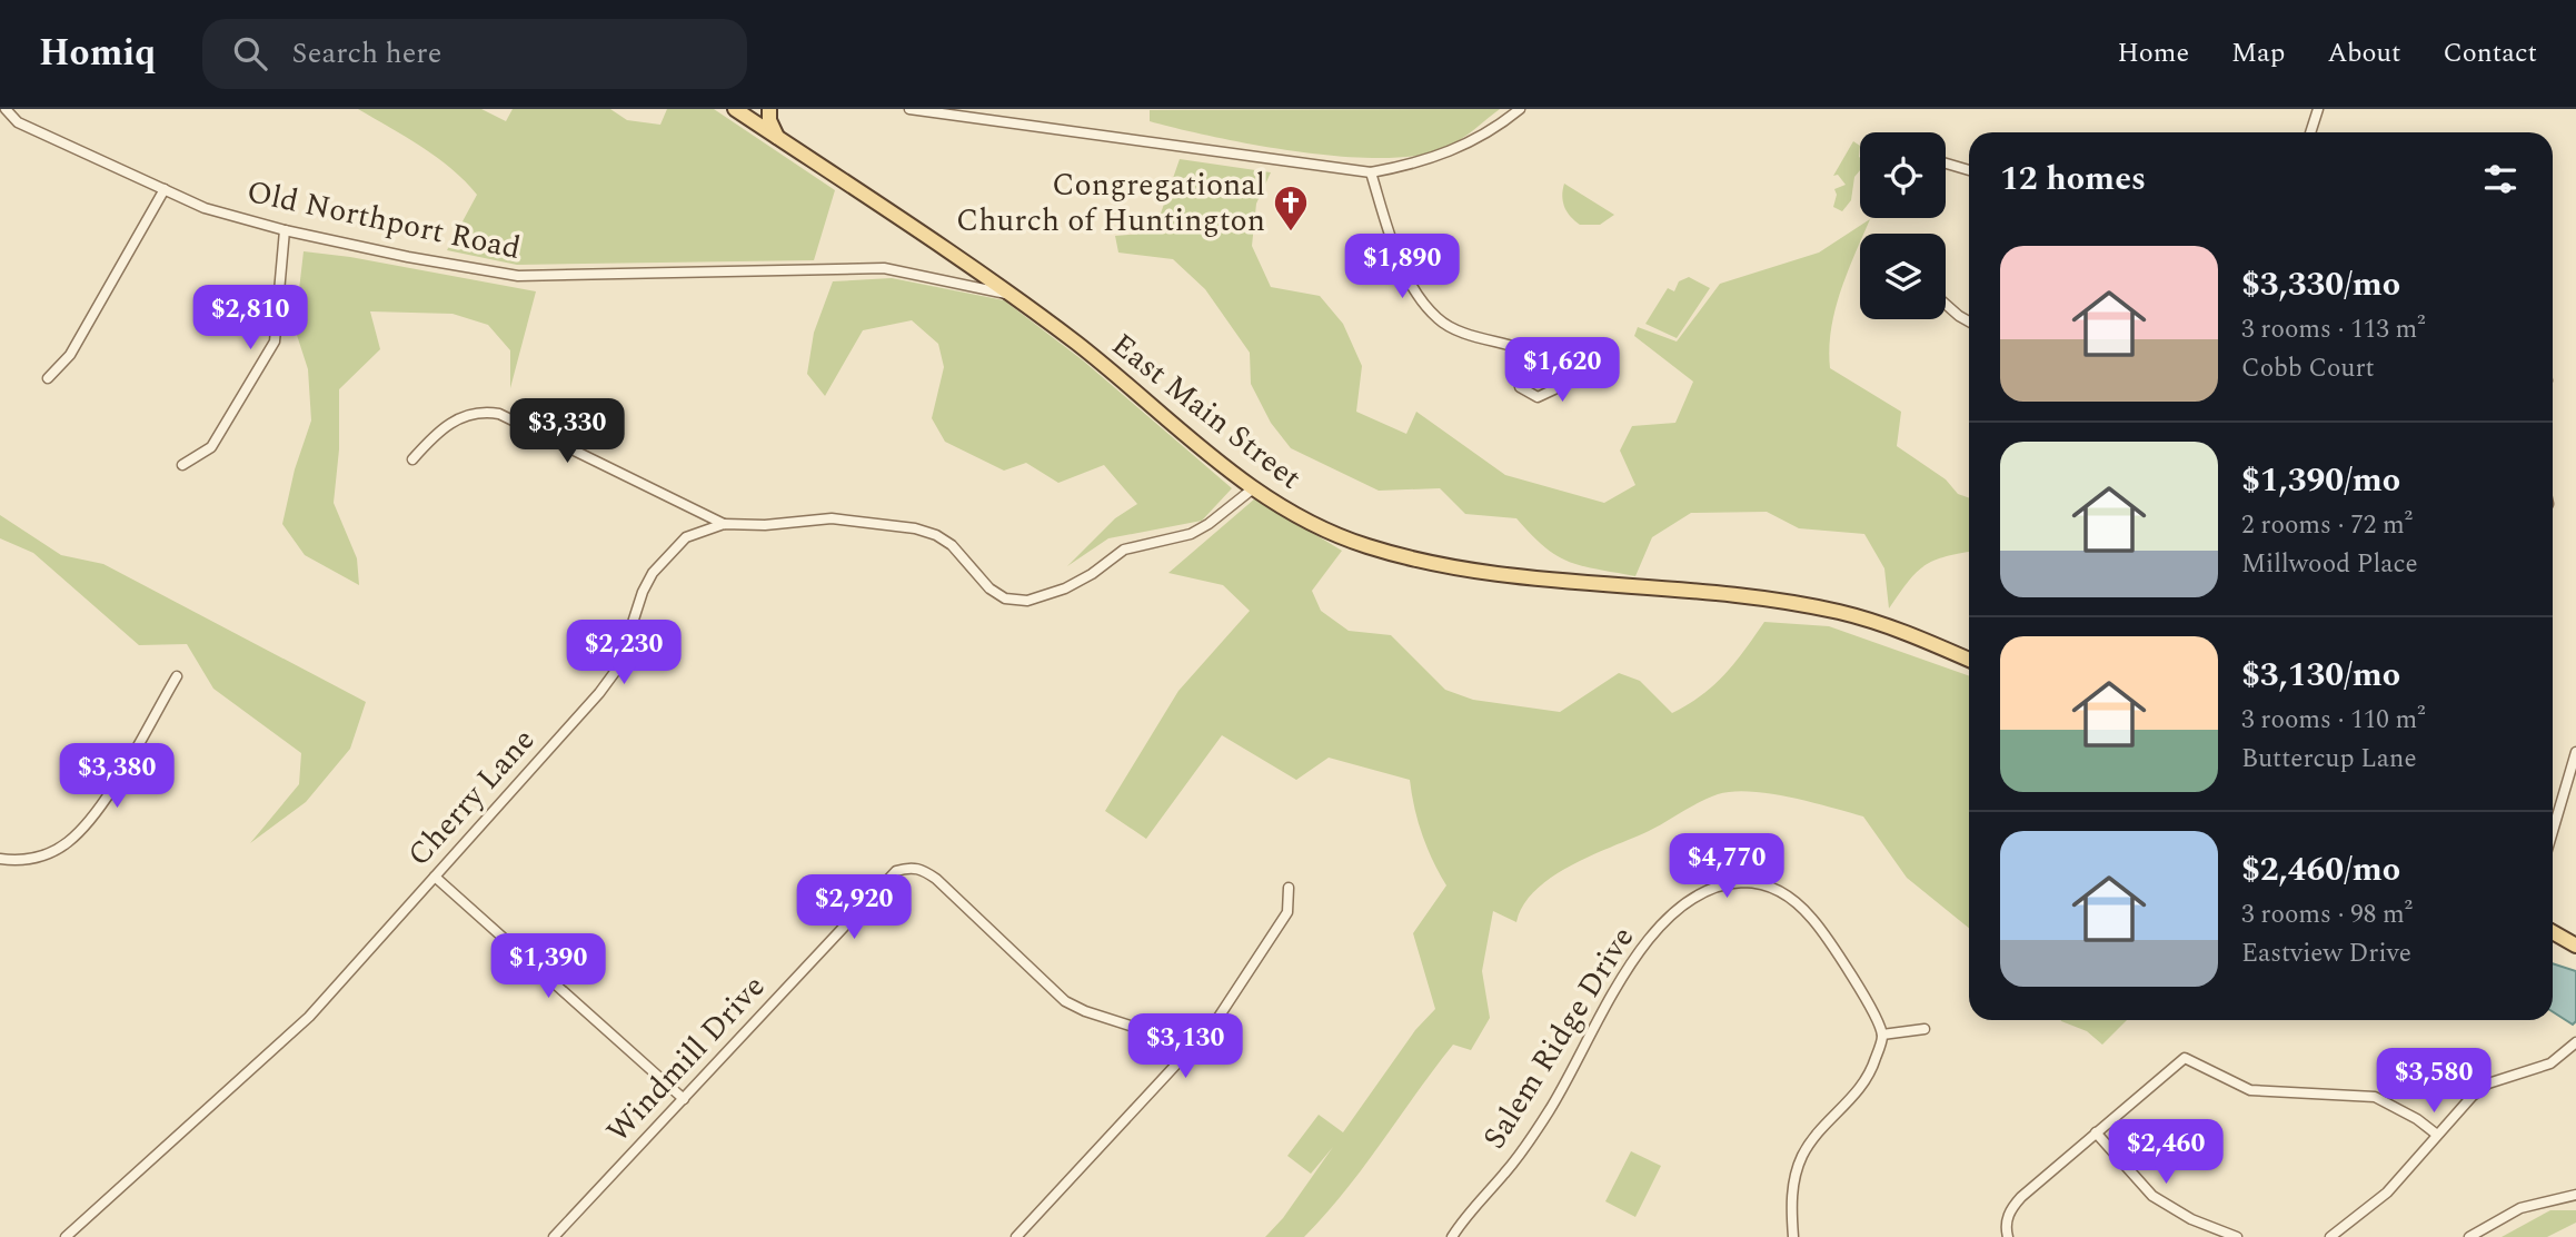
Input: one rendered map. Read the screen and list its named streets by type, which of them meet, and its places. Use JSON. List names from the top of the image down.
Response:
{
  "streets": {
    "main road": ["East Main Street"],
    "street": [
      "Old Northport Road",
      "Cherry Lane",
      "Salem Ridge Drive",
      "Windmill Drive"
    ]
  },
  "crossings": [
    ["Old Northport Road", "East Main Street"],
    ["East Main Street", "Cherry Lane"]
  ],
  "places": {
    "church": ["Congregational Church of Huntington"]
  },
  "page": {
    "header": "Homiq",
    "search": "Search here",
    "nav": [
      "Home",
      "Map",
      "About",
      "Contact"
    ],
    "heading": "12 homes",
    "list": [
      {
        "name": "$3,330/mo",
        "note": "3 rooms · 113 m² · Cobb Court"
      },
      {
        "name": "$1,390/mo",
        "note": "2 rooms · 72 m² · Millwood Place"
      },
      {
        "name": "$3,130/mo",
        "note": "3 rooms · 110 m² · Buttercup Lane"
      },
      {
        "name": "$2,460/mo",
        "note": "3 rooms · 98 m² · Eastview Drive"
      }
    ],
    "price": [
      "$1,890",
      "$2,810",
      "$1,620",
      "$3,330",
      "$2,230",
      "$3,380",
      "$4,770",
      "$2,920",
      "$1,390",
      "$3,130",
      "$3,580",
      "$2,460"
    ]
  }
}
